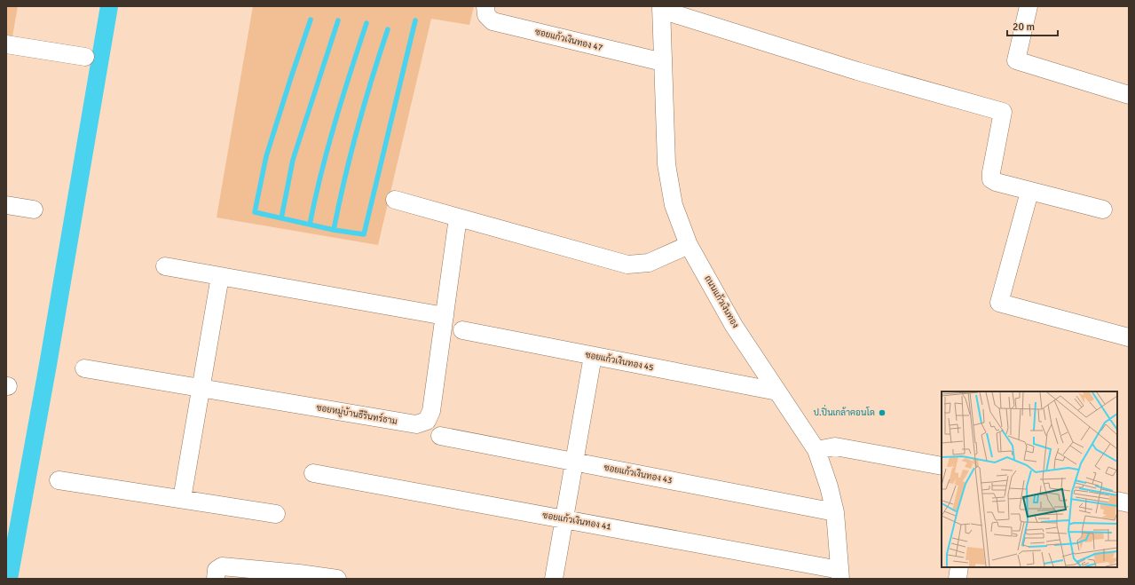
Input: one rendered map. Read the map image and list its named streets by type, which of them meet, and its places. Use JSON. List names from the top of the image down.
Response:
{
  "streets": {
    "street": [
      "ซอยแก้วเงินทอง 47",
      "ถนนแก้วเงินทอง",
      "ซอยแก้วเงินทอง 45",
      "ซอยหมู่บ้านธีรินทร์ธาม",
      "ซอยแก้วเงินทอง 43",
      "ซอยแก้วเงินทอง 41"
    ]
  },
  "crossings": [
    ["ซอยแก้วเงินทอง 47", "ถนนแก้วเงินทอง"],
    ["ถนนแก้วเงินทอง", "ซอยแก้วเงินทอง 45"],
    ["ถนนแก้วเงินทอง", "ซอยแก้วเงินทอง 43"],
    ["ถนนแก้วเงินทอง", "ซอยแก้วเงินทอง 41"]
  ],
  "places": ["ป.ปิ่นเกล้าคอนโด"],
  "scale_bar": "20 m"
}
